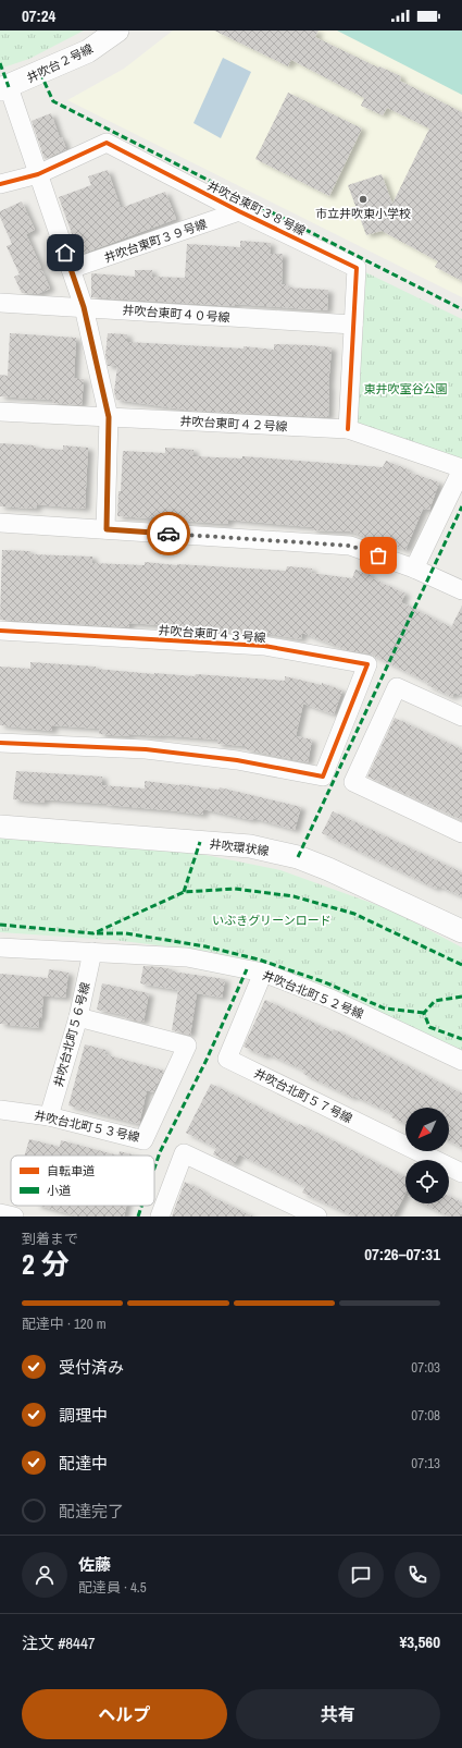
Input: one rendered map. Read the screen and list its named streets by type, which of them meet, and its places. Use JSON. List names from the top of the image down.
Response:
{
  "streets": {
    "street": [
      "井吹台２号線",
      "井吹台東町３８号線",
      "井吹台東町３９号線",
      "井吹台東町４０号線",
      "井吹台東町４２号線",
      "井吹台東町４３号線",
      "井吹環状線",
      "井吹台北町５２号線",
      "井吹台北町５６号線",
      "井吹台北町５７号線",
      "井吹台北町５３号線"
    ]
  },
  "crossings": [
    ["井吹台東町３８号線", "井吹台東町３９号線"],
    ["井吹台東町３８号線", "井吹台東町４０号線"],
    ["井吹台東町３８号線", "井吹台東町４２号線"],
    ["井吹台北町５２号線", "井吹台北町５６号線"],
    ["井吹台北町５２号線", "井吹台北町５７号線"],
    ["井吹台北町５６号線", "井吹台北町５３号線"]
  ],
  "parks": ["東井吹室谷公園", "いぶきグリーンロード"],
  "places": ["市立井吹東小学校"],
  "legend": ["自転車道", "小道"],
  "north": "bottom left",
  "page": {
    "status": "07:24",
    "heading": ["2 分", "到着まで", "07:26–07:31"],
    "panel": [
      "佐藤",
      "配達員 · 4.5",
      "注文 #8447",
      "¥3,560"
    ],
    "bar": "配達中 · 120 m",
    "list": [
      ["受付済み", "07:03"],
      ["調理中", "07:08"],
      ["配達中", "07:13"],
      "配達完了"
    ],
    "buttons": ["ヘルプ", "共有"]
  }
}
